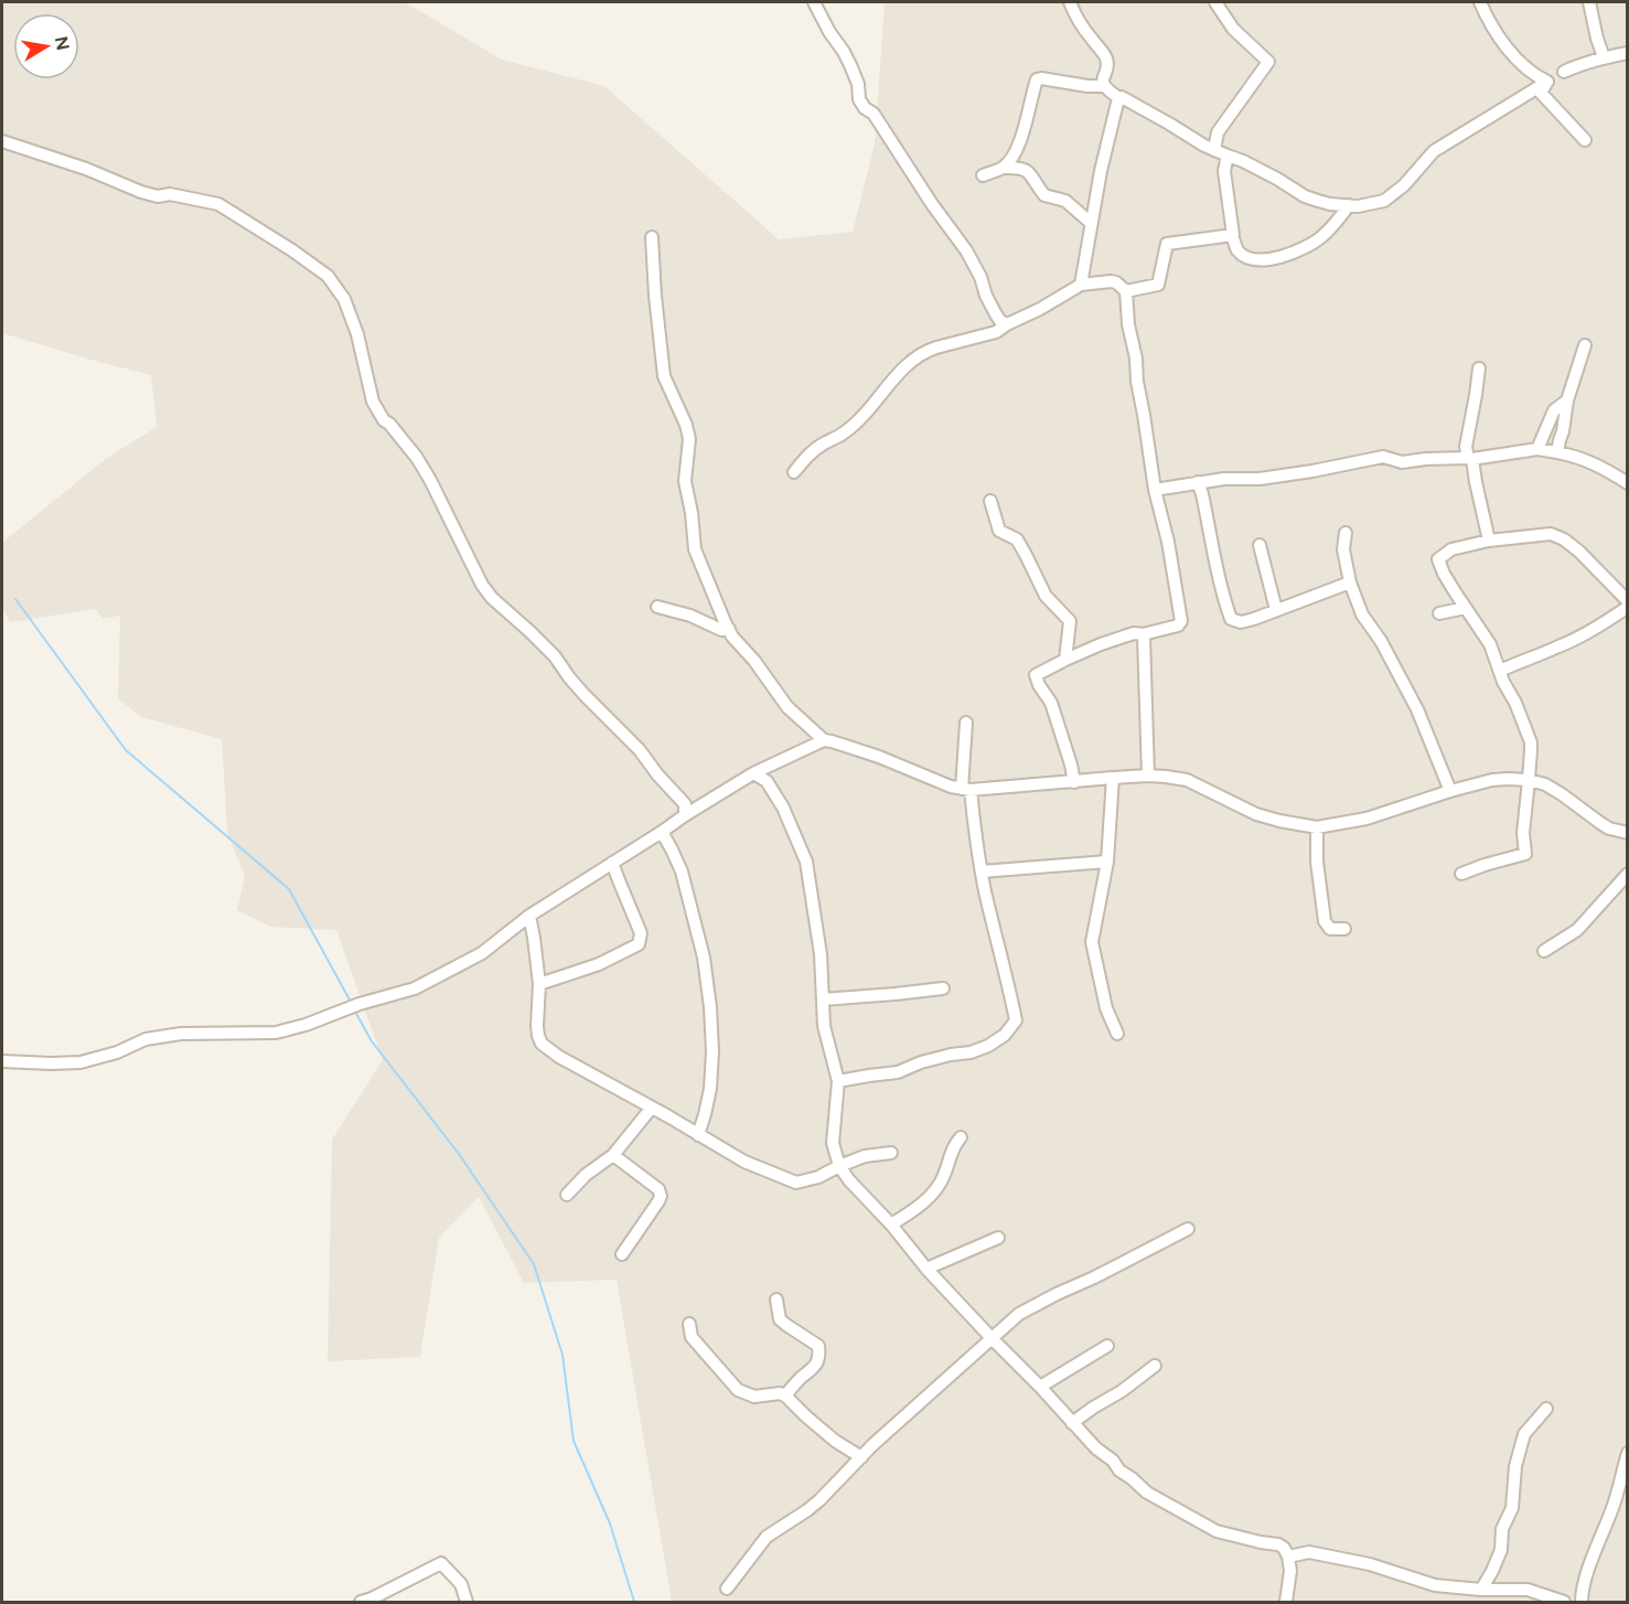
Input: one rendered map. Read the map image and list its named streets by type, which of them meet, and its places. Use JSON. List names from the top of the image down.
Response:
{
  "north": "right"
}
